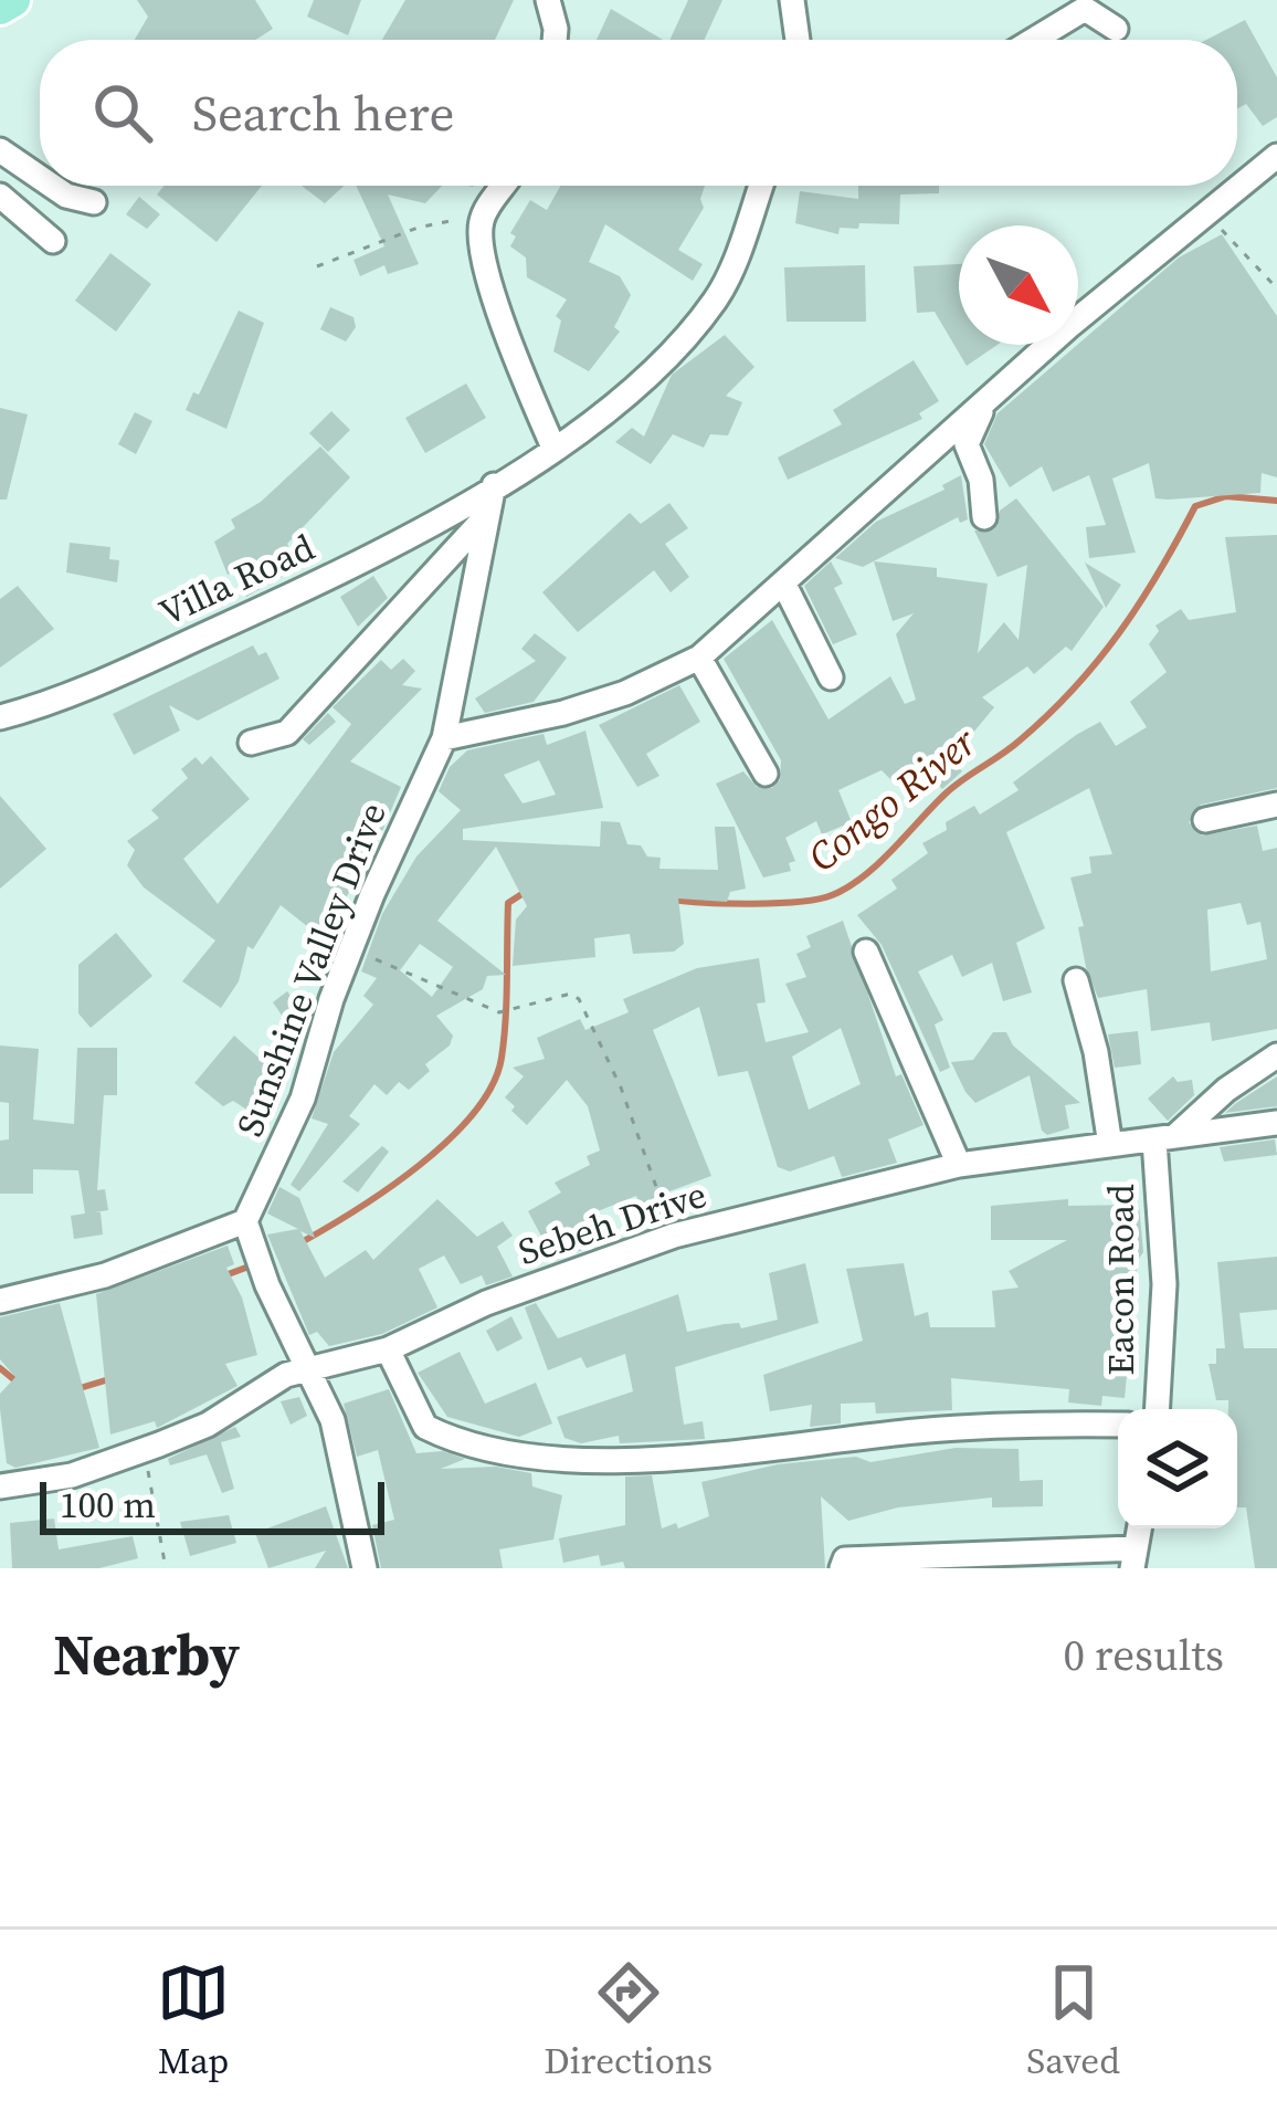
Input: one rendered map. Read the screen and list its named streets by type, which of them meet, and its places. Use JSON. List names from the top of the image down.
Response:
{
  "streets": {
    "street": [
      "Villa Road",
      "Sunshine Valley Drive",
      "Sebeh Drive",
      "Eacon Road"
    ]
  },
  "crossings": [
    ["Villa Road", "Sunshine Valley Drive"],
    ["Sebeh Drive", "Eacon Road"]
  ],
  "water": ["Congo River"],
  "scale_bar": "100 m",
  "north": "bottom right",
  "page": {
    "search": "Search here",
    "scale": "100 m",
    "heading": ["Nearby", "0 results"],
    "nav": ["Map", "Directions", "Saved"]
  }
}
